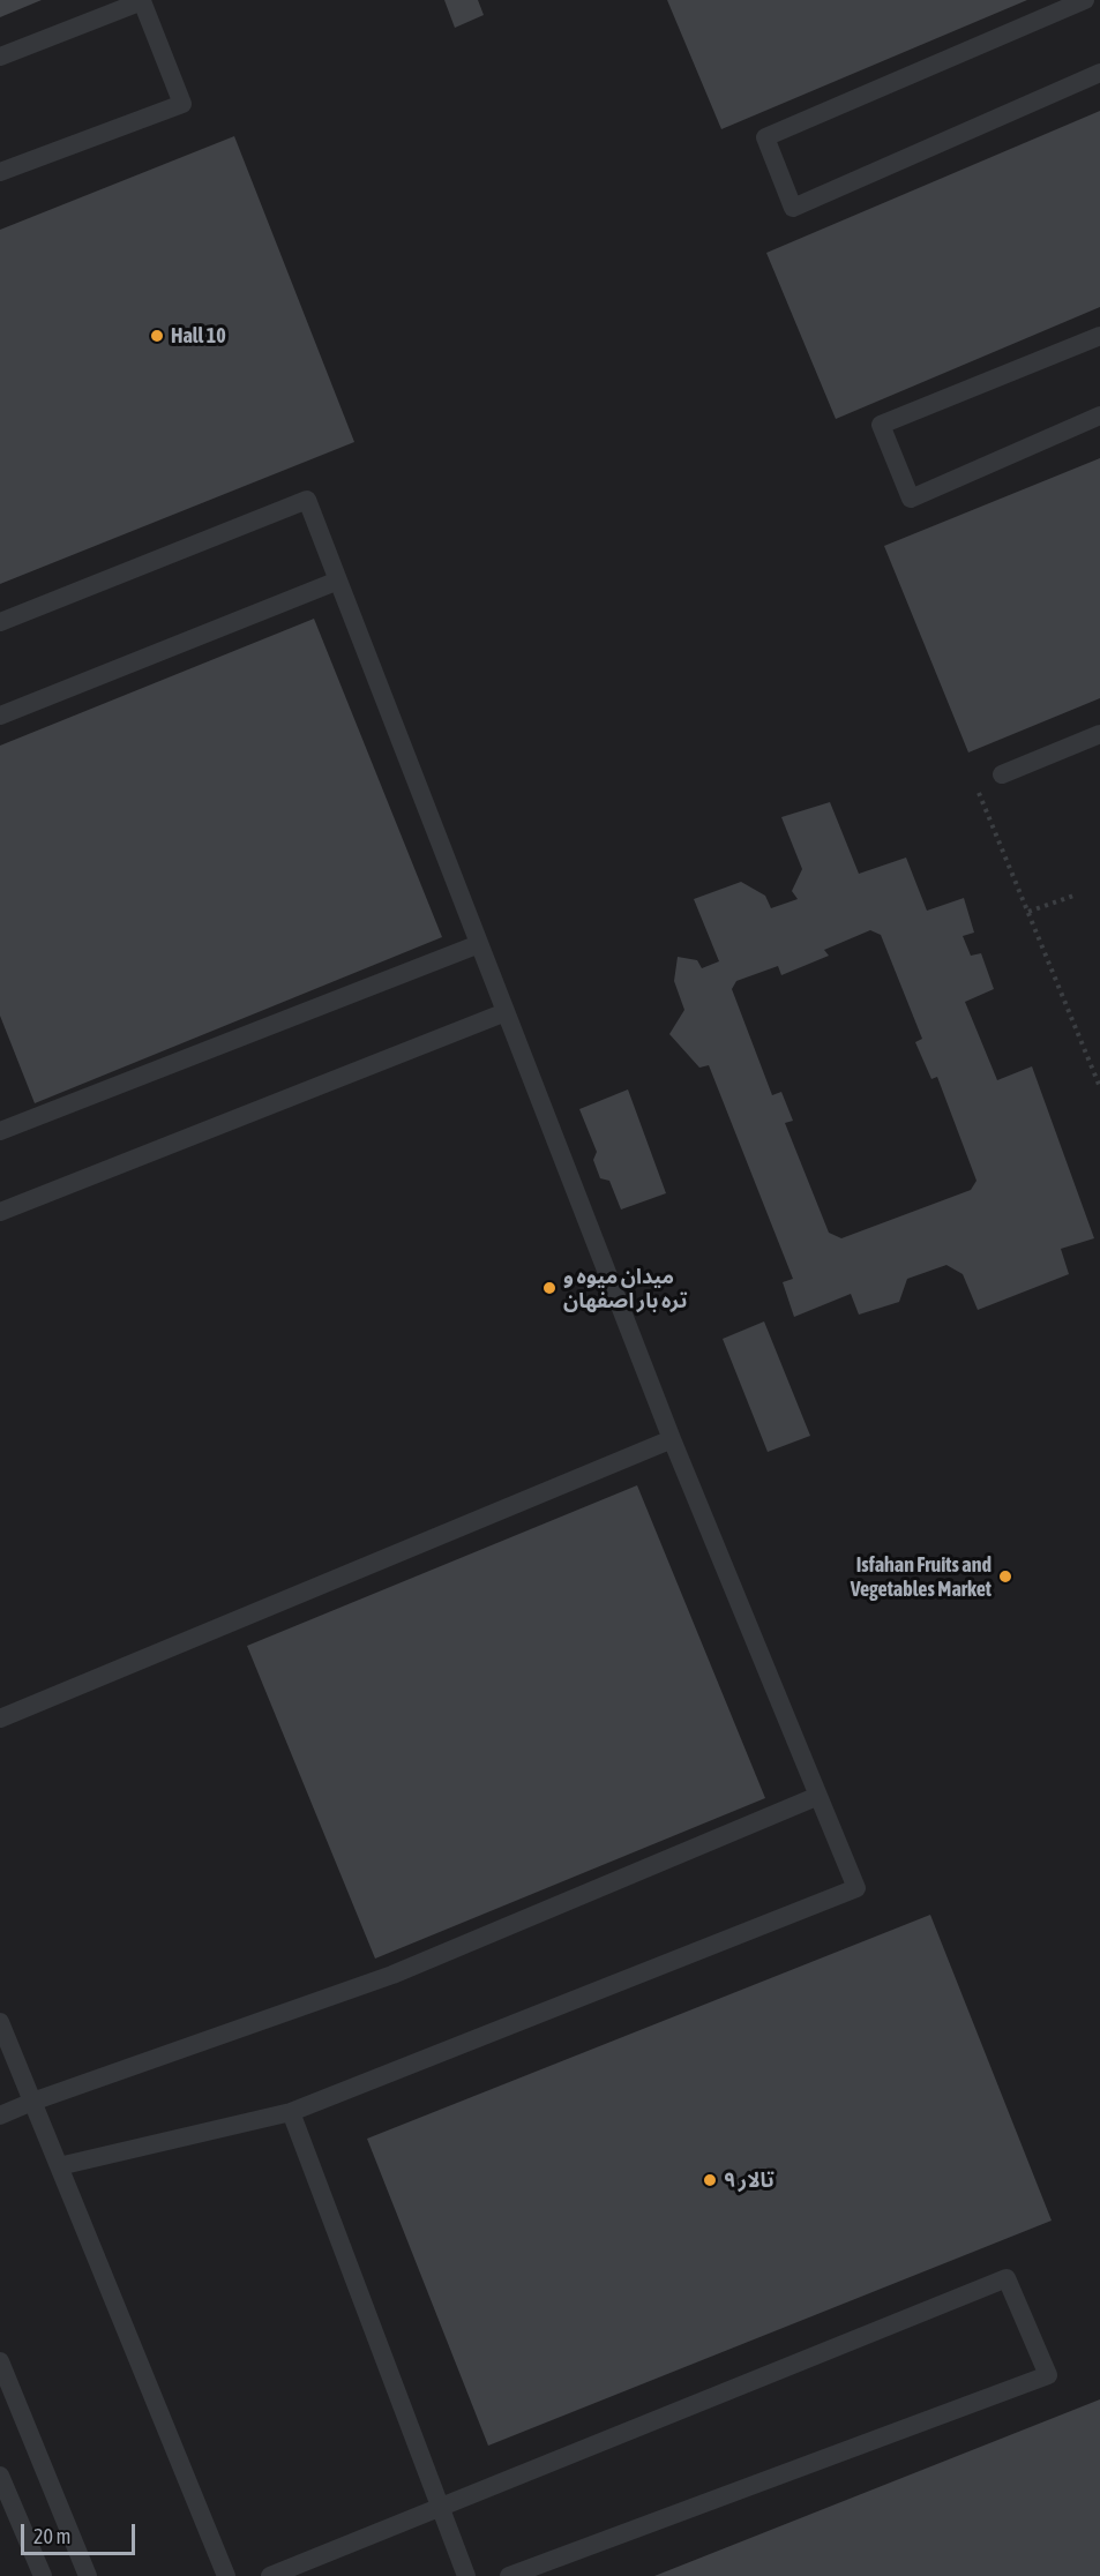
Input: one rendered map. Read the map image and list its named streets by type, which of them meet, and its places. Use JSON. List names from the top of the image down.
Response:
{
  "places": [
    "Hall 10",
    "میدان میوه و تره بار اصفهان",
    "Isfahan Fruits and Vegetables Market",
    "تالار ۹"
  ],
  "scale_bar": "20 m"
}
